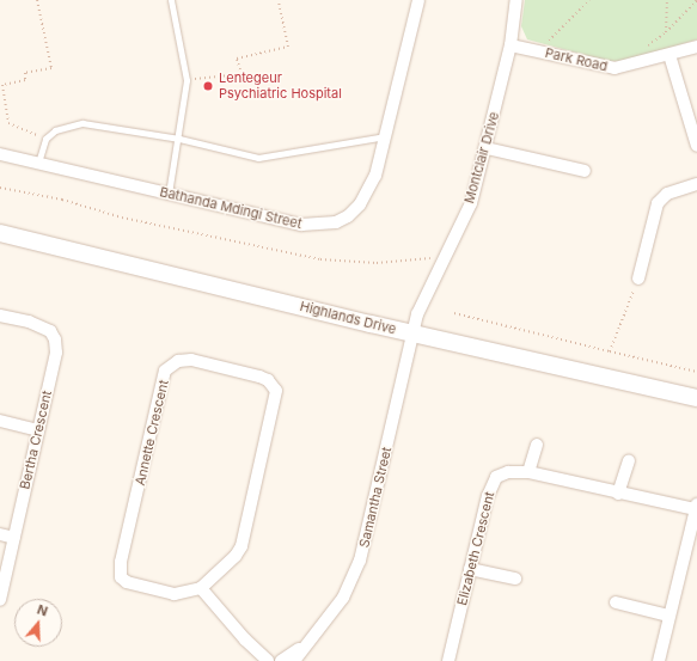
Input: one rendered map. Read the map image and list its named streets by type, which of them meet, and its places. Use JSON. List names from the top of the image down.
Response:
{
  "streets": {
    "main road": ["Highlands Drive"],
    "street": [
      "Park Road",
      "Montclair Drive",
      "Bathanda Mdingi Street",
      "Annette Crescent",
      "Bertha Crescent",
      "Samantha Street",
      "Elizabeth Crescent"
    ]
  },
  "crossings": [
    ["Park Road", "Montclair Drive"],
    ["Montclair Drive", "Highlands Drive"],
    ["Montclair Drive", "Samantha Street"],
    ["Highlands Drive", "Samantha Street"]
  ],
  "places": ["Lentegeur Psychiatric Hospital"],
  "north": "top"
}
